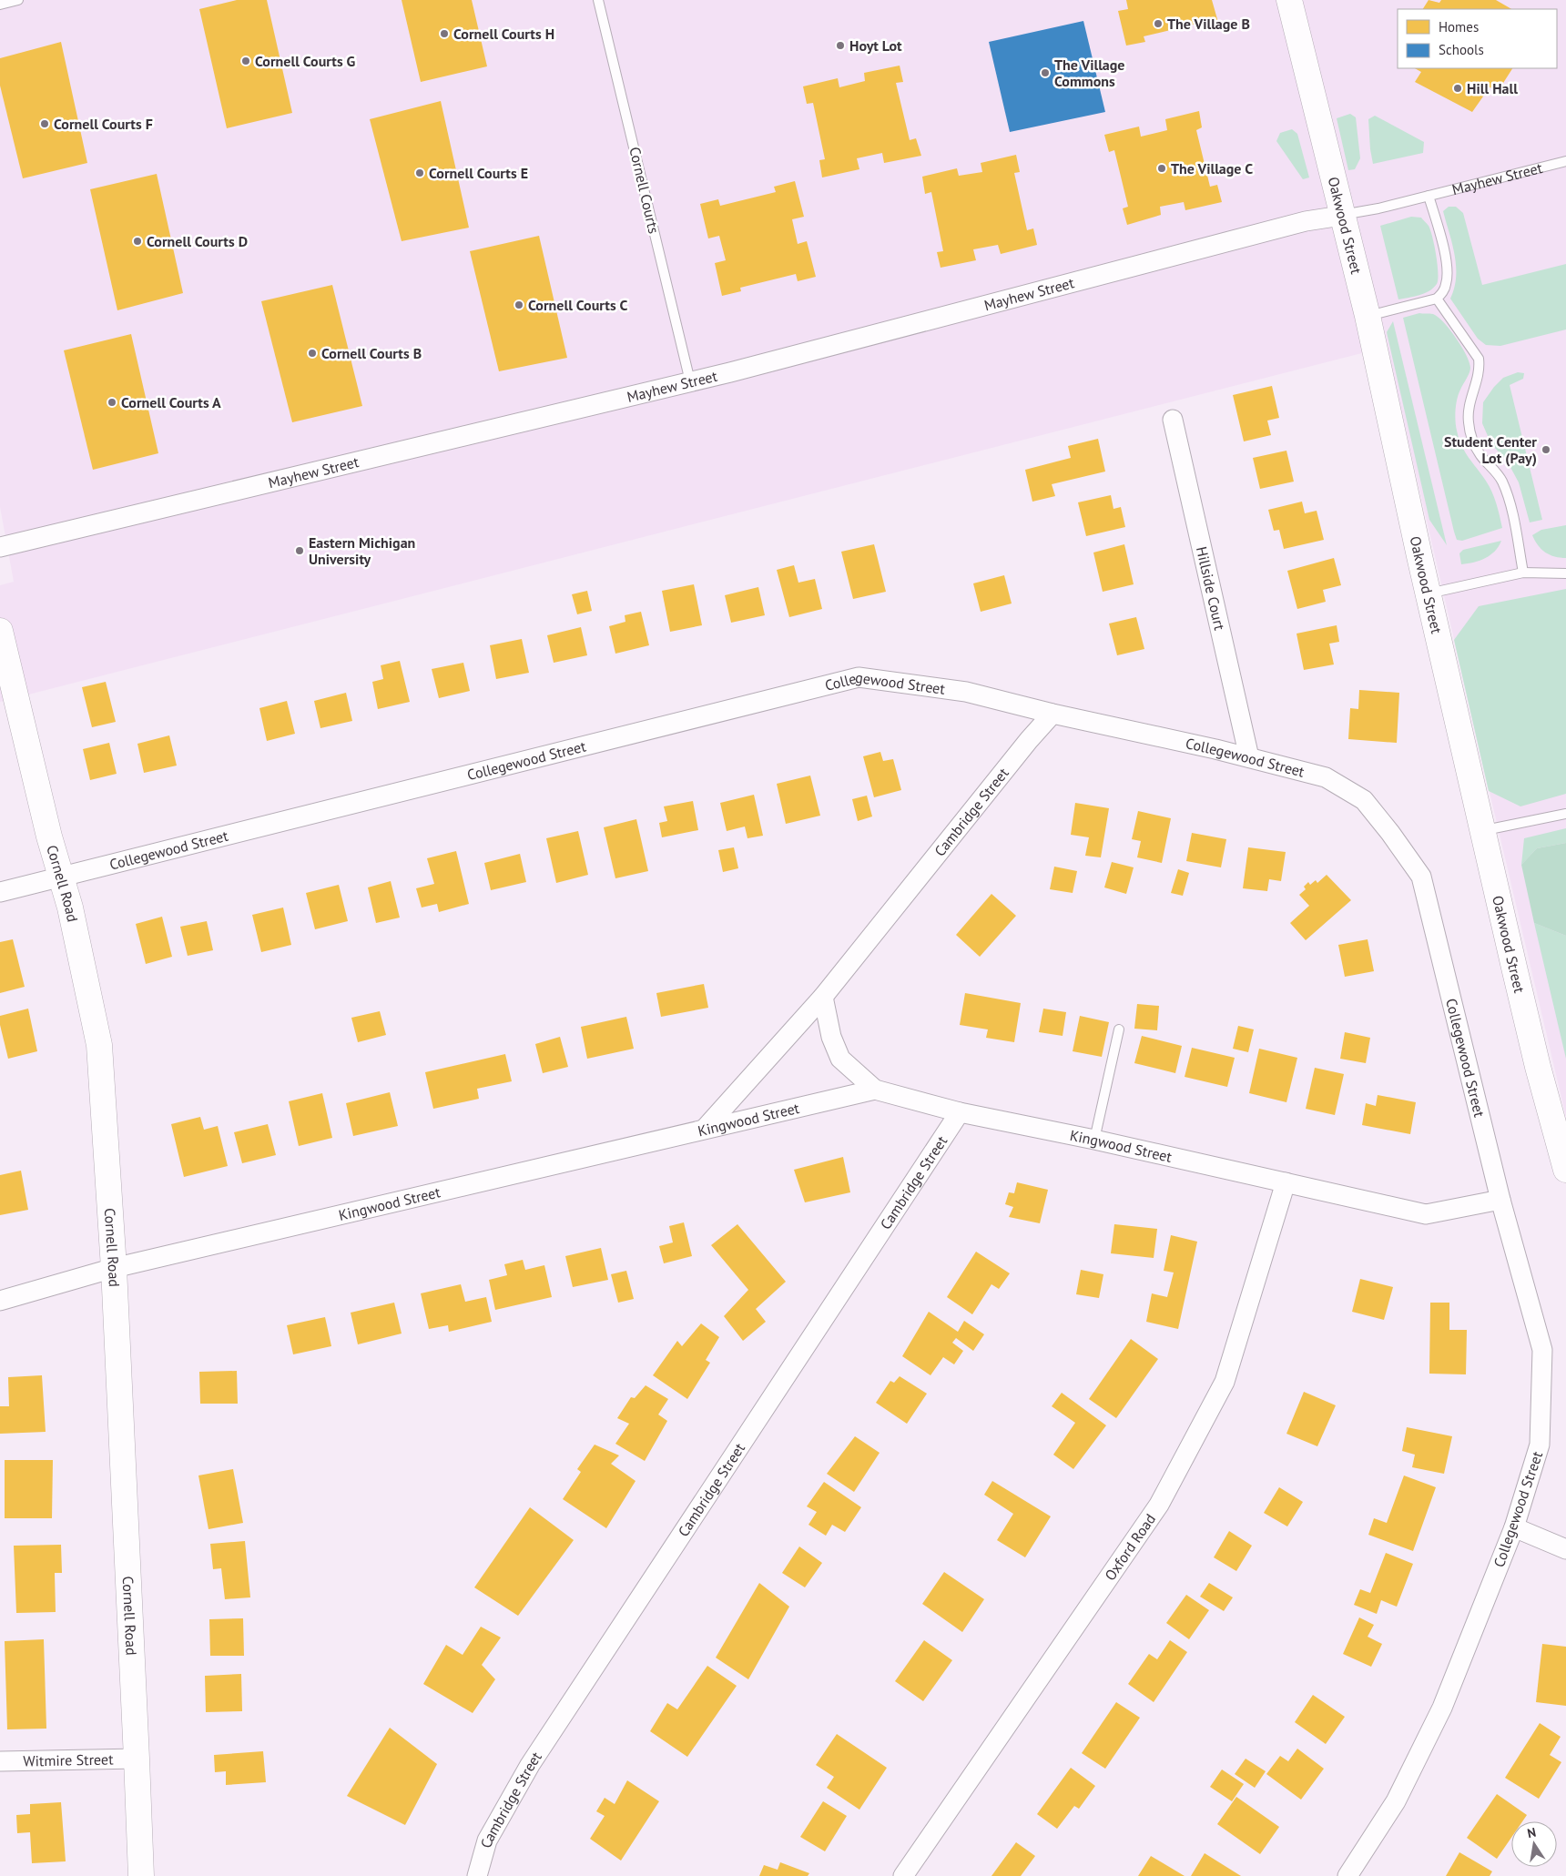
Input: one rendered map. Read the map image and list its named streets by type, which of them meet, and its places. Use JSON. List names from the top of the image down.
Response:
{
  "streets": {
    "street": [
      "Mayhew Street",
      "Oakwood Street",
      "Hillside Court",
      "Collegewood Street",
      "Cambridge Street",
      "Cornell Road",
      "Kingwood Street",
      "Oxford Road",
      "Witmire Street"
    ],
    "lane": ["Cornell Courts"]
  },
  "crossings": [
    ["Mayhew Street", "Cornell Courts"],
    ["Mayhew Street", "Oakwood Street"],
    ["Hillside Court", "Collegewood Street"],
    ["Collegewood Street", "Cambridge Street"],
    ["Collegewood Street", "Cornell Road"],
    ["Collegewood Street", "Kingwood Street"],
    ["Cambridge Street", "Kingwood Street"],
    ["Cornell Road", "Kingwood Street"],
    ["Cornell Road", "Witmire Street"],
    ["Kingwood Street", "Oxford Road"]
  ],
  "places": [
    "The Village B",
    "Cornell Courts H",
    "Hoyt Lot",
    "Cornell Courts G",
    "The Village Commons",
    "Hill Hall",
    "Cornell Courts F",
    "The Village C",
    "Cornell Courts E",
    "Cornell Courts D",
    "Cornell Courts C",
    "Cornell Courts B",
    "Cornell Courts A",
    "Student Center Lot (Pay)",
    "Eastern Michigan University"
  ],
  "legend": ["Homes", "Schools"],
  "north": "top"
}
